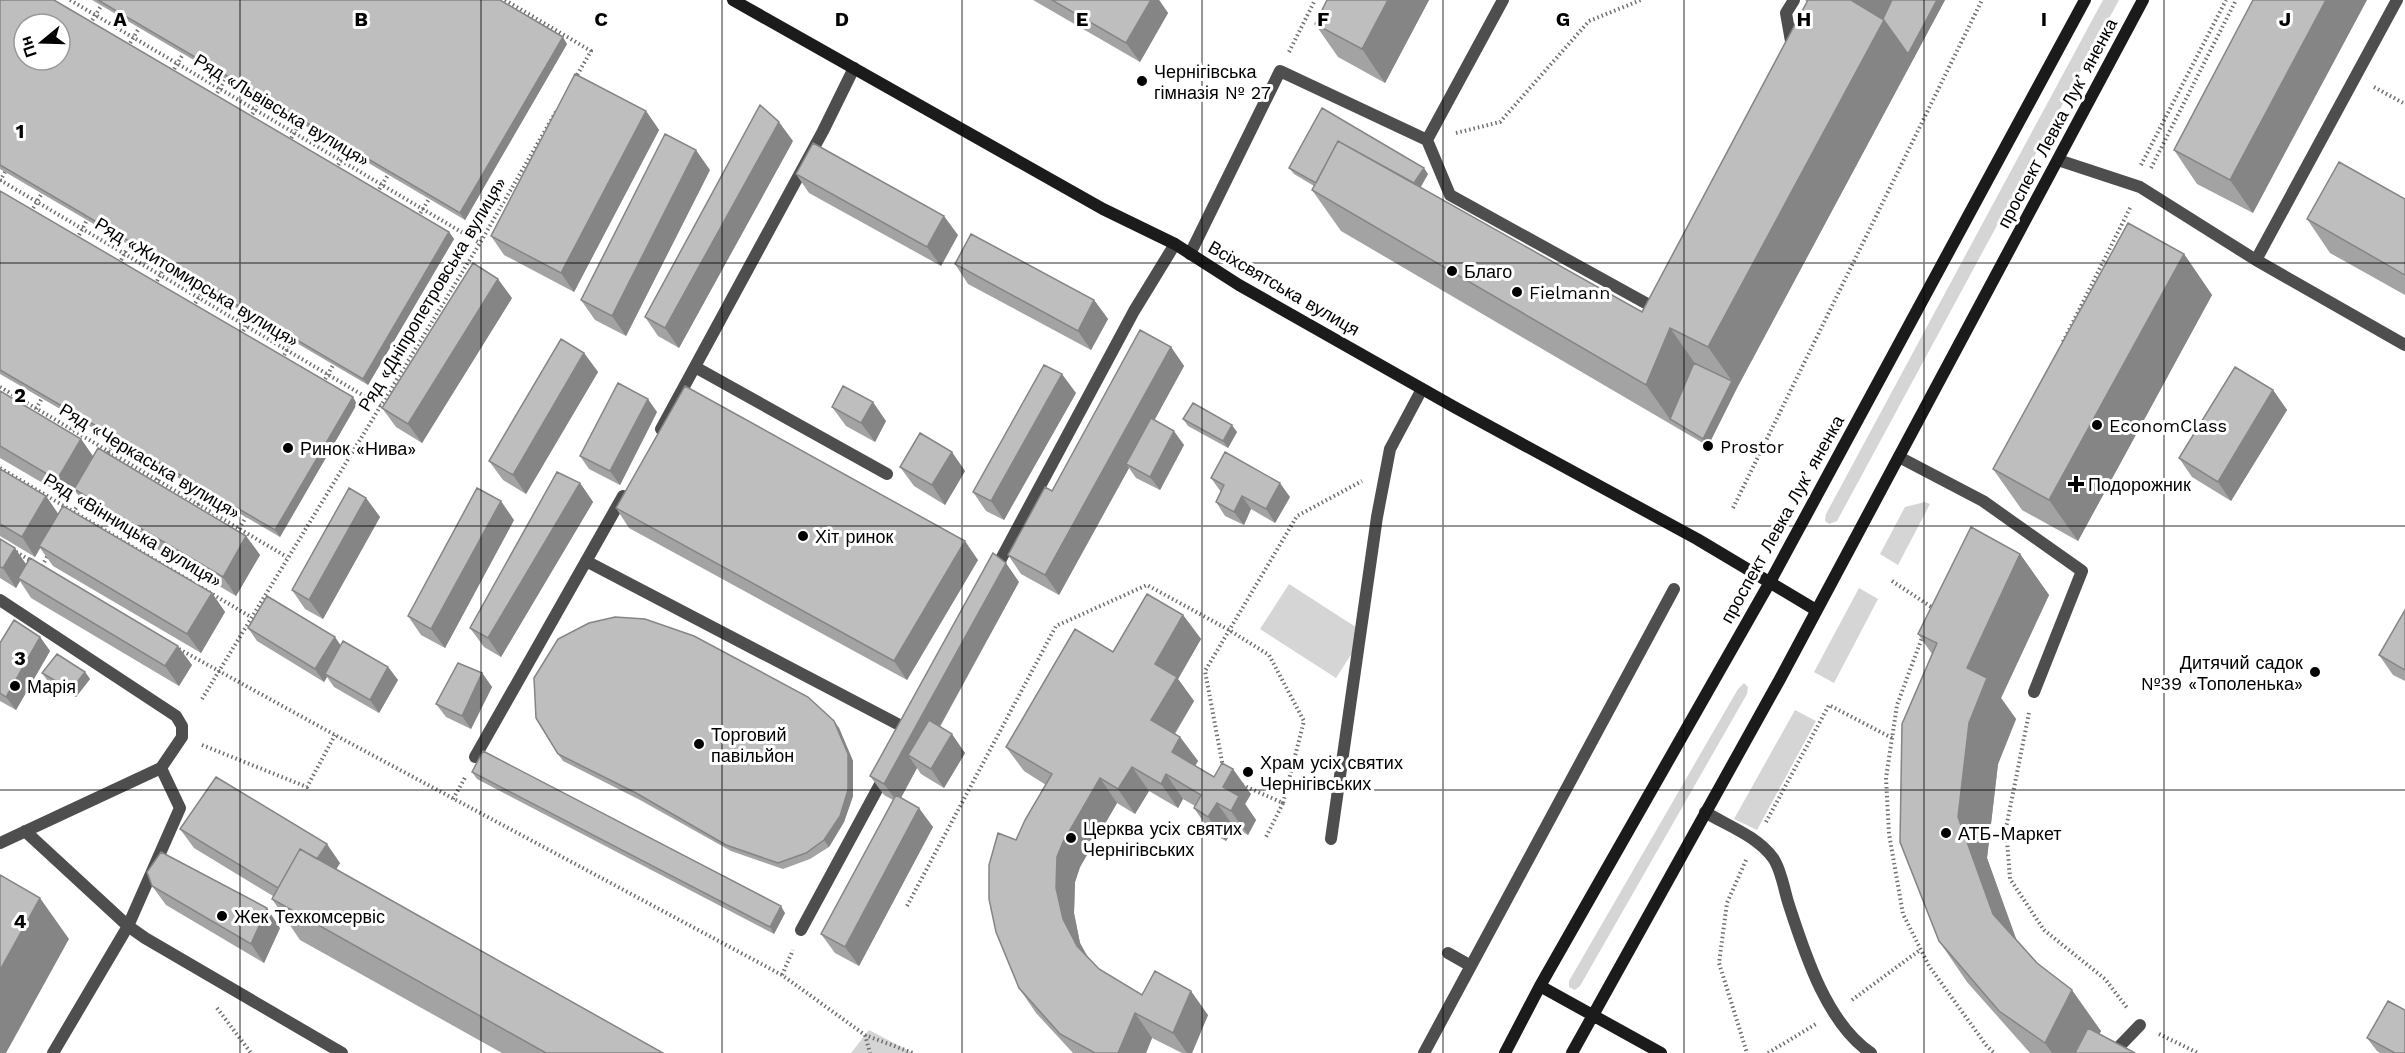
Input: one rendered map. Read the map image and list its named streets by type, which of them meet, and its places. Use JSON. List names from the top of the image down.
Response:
{
  "streets": {
    "main road": ["проспект Левка Лукʼяненка", "Всіхсвятська вулиця"],
    "path": [
      "Ряд «Львівська вулиця»",
      "Ряд «Житомирська вулиця»",
      "Ряд «Дніпропетровська вулиця»",
      "Ряд «Черкаська вулиця»",
      "Ряд «Вінницька вулиця»"
    ]
  },
  "crossings": [
    ["Ряд «Львівська вулиця»", "Ряд «Дніпропетровська вулиця»"],
    ["проспект Левка Лукʼяненка", "Всіхсвятська вулиця"],
    ["Ряд «Житомирська вулиця»", "Ряд «Дніпропетровська вулиця»"],
    ["Ряд «Дніпропетровська вулиця»", "Ряд «Черкаська вулиця»"],
    ["Ряд «Дніпропетровська вулиця»", "Ряд «Вінницька вулиця»"]
  ],
  "places": {
    "other": [
      "Чернігівська гімназія № 27",
      "Благо",
      "Fielmann",
      "EconomClass",
      "Prostor",
      "Ринок «Нива»",
      "Хіт ринок",
      "Дитячий садок №39 «Тополенька»",
      "Марія",
      "Торговий павільйон",
      "Храм усіх святих Чернігівських",
      "АТБ-Маркет",
      "Церква усіх святих Чернігівських",
      "Жек Техкомсервіс"
    ],
    "health": ["Подорожник"]
  },
  "north": "left",
  "grid": {
    "columns": [
      "A",
      "B",
      "C",
      "D",
      "E",
      "F",
      "G",
      "H",
      "I",
      "J"
    ],
    "rows": [
      "1",
      "2",
      "3",
      "4"
    ]
  }
}
